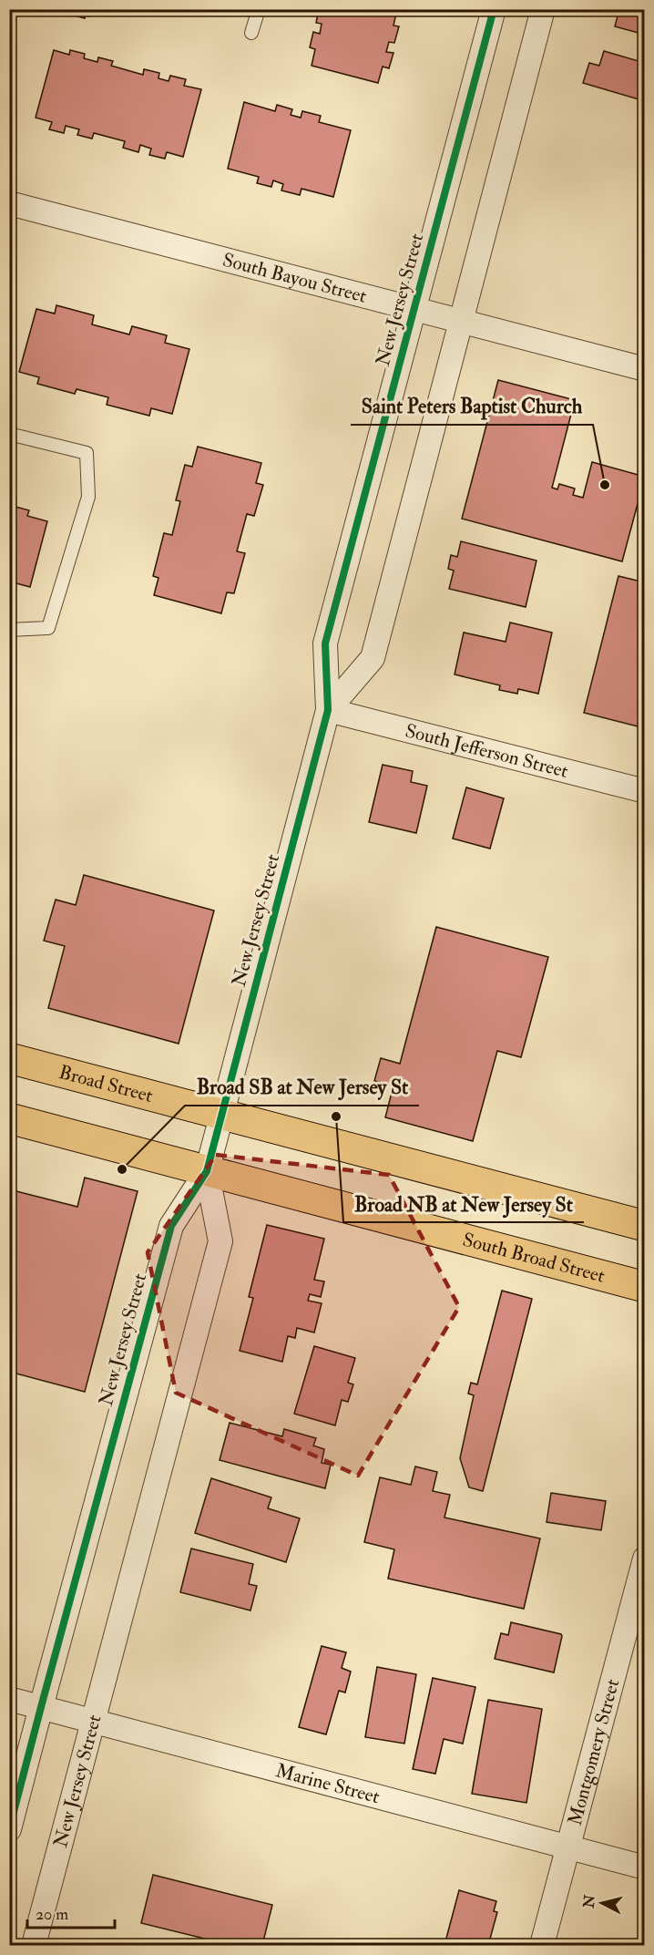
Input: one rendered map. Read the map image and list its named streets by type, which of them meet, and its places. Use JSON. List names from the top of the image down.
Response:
{
  "streets": {
    "main road": ["Broad Street", "South Broad Street"],
    "street": [
      "South Bayou Street",
      "New Jersey Street",
      "South Jefferson Street",
      "Montgomery Street",
      "Marine Street"
    ]
  },
  "crossings": [
    ["South Bayou Street", "New Jersey Street"],
    ["New Jersey Street", "South Jefferson Street"],
    ["New Jersey Street", "Broad Street"],
    ["New Jersey Street", "South Broad Street"],
    ["New Jersey Street", "Marine Street"],
    ["Montgomery Street", "Marine Street"]
  ],
  "places": ["Saint Peters Baptist Church", "Broad NB at New Jersey St", "Broad SB at New Jersey St"],
  "scale_bar": "20 m",
  "north": "left"
}
